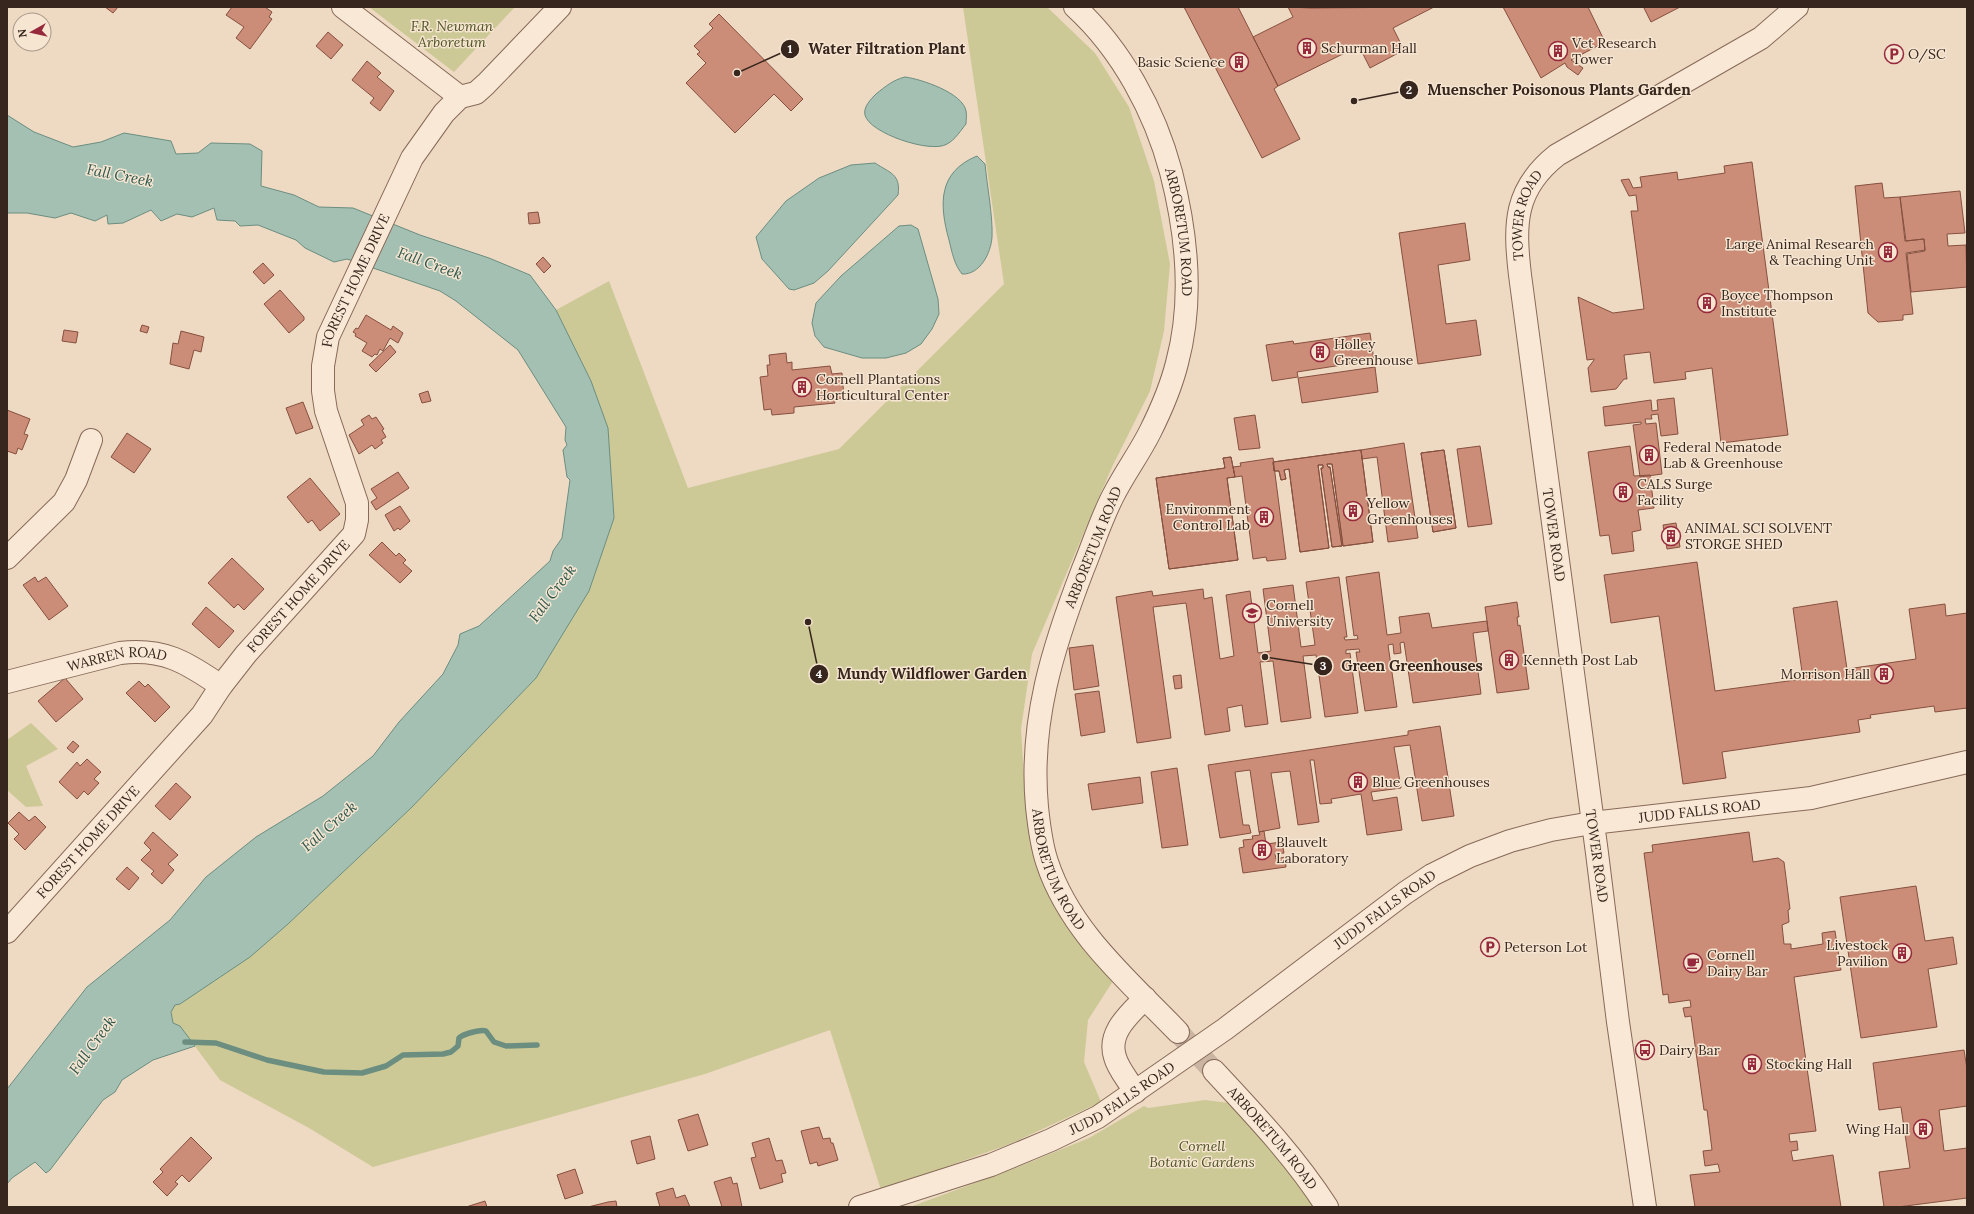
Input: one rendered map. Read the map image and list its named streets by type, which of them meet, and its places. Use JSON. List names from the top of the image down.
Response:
{
  "streets": {
    "street": [
      "TOWER ROAD",
      "ARBORETUM ROAD",
      "FOREST HOME DRIVE",
      "WARREN ROAD",
      "JUDD FALLS ROAD"
    ]
  },
  "crossings": [
    ["TOWER ROAD", "JUDD FALLS ROAD"],
    ["FOREST HOME DRIVE", "WARREN ROAD"]
  ],
  "water": ["Fall Creek"],
  "parks": ["F.R. Newman Arboretum", "Cornell Botanic Gardens"],
  "places": {
    "building": [
      "Schurman Hall",
      "Vet Research Tower",
      "Basic Science",
      "Large Animal Research & Teaching Unit",
      "Boyce Thompson Institute",
      "Holley Greenhouse",
      "Cornell Plantations Horticultural Center",
      "Federal Nematode Lab & Greenhouse",
      "CALS Surge Facility",
      "Yellow Greenhouses",
      "Environment Control Lab",
      "ANIMAL SCI SOLVENT STORGE SHED",
      "Kenneth Post Lab",
      "Morrison Hall",
      "Blue Greenhouses",
      "Blauvelt Laboratory",
      "Livestock Pavilion",
      "Stocking Hall",
      "Wing Hall"
    ],
    "parking": ["O/SC", "Peterson Lot"],
    "other": [
      "Water Filtration Plant",
      "Muenscher Poisonous Plants Garden",
      "Mundy Wildflower Garden",
      "Green Greenhouses"
    ],
    "school or university": ["Cornell University"],
    "cafe": ["Cornell Dairy Bar"],
    "bus stop": ["Dairy Bar"]
  },
  "north": "left"
}
